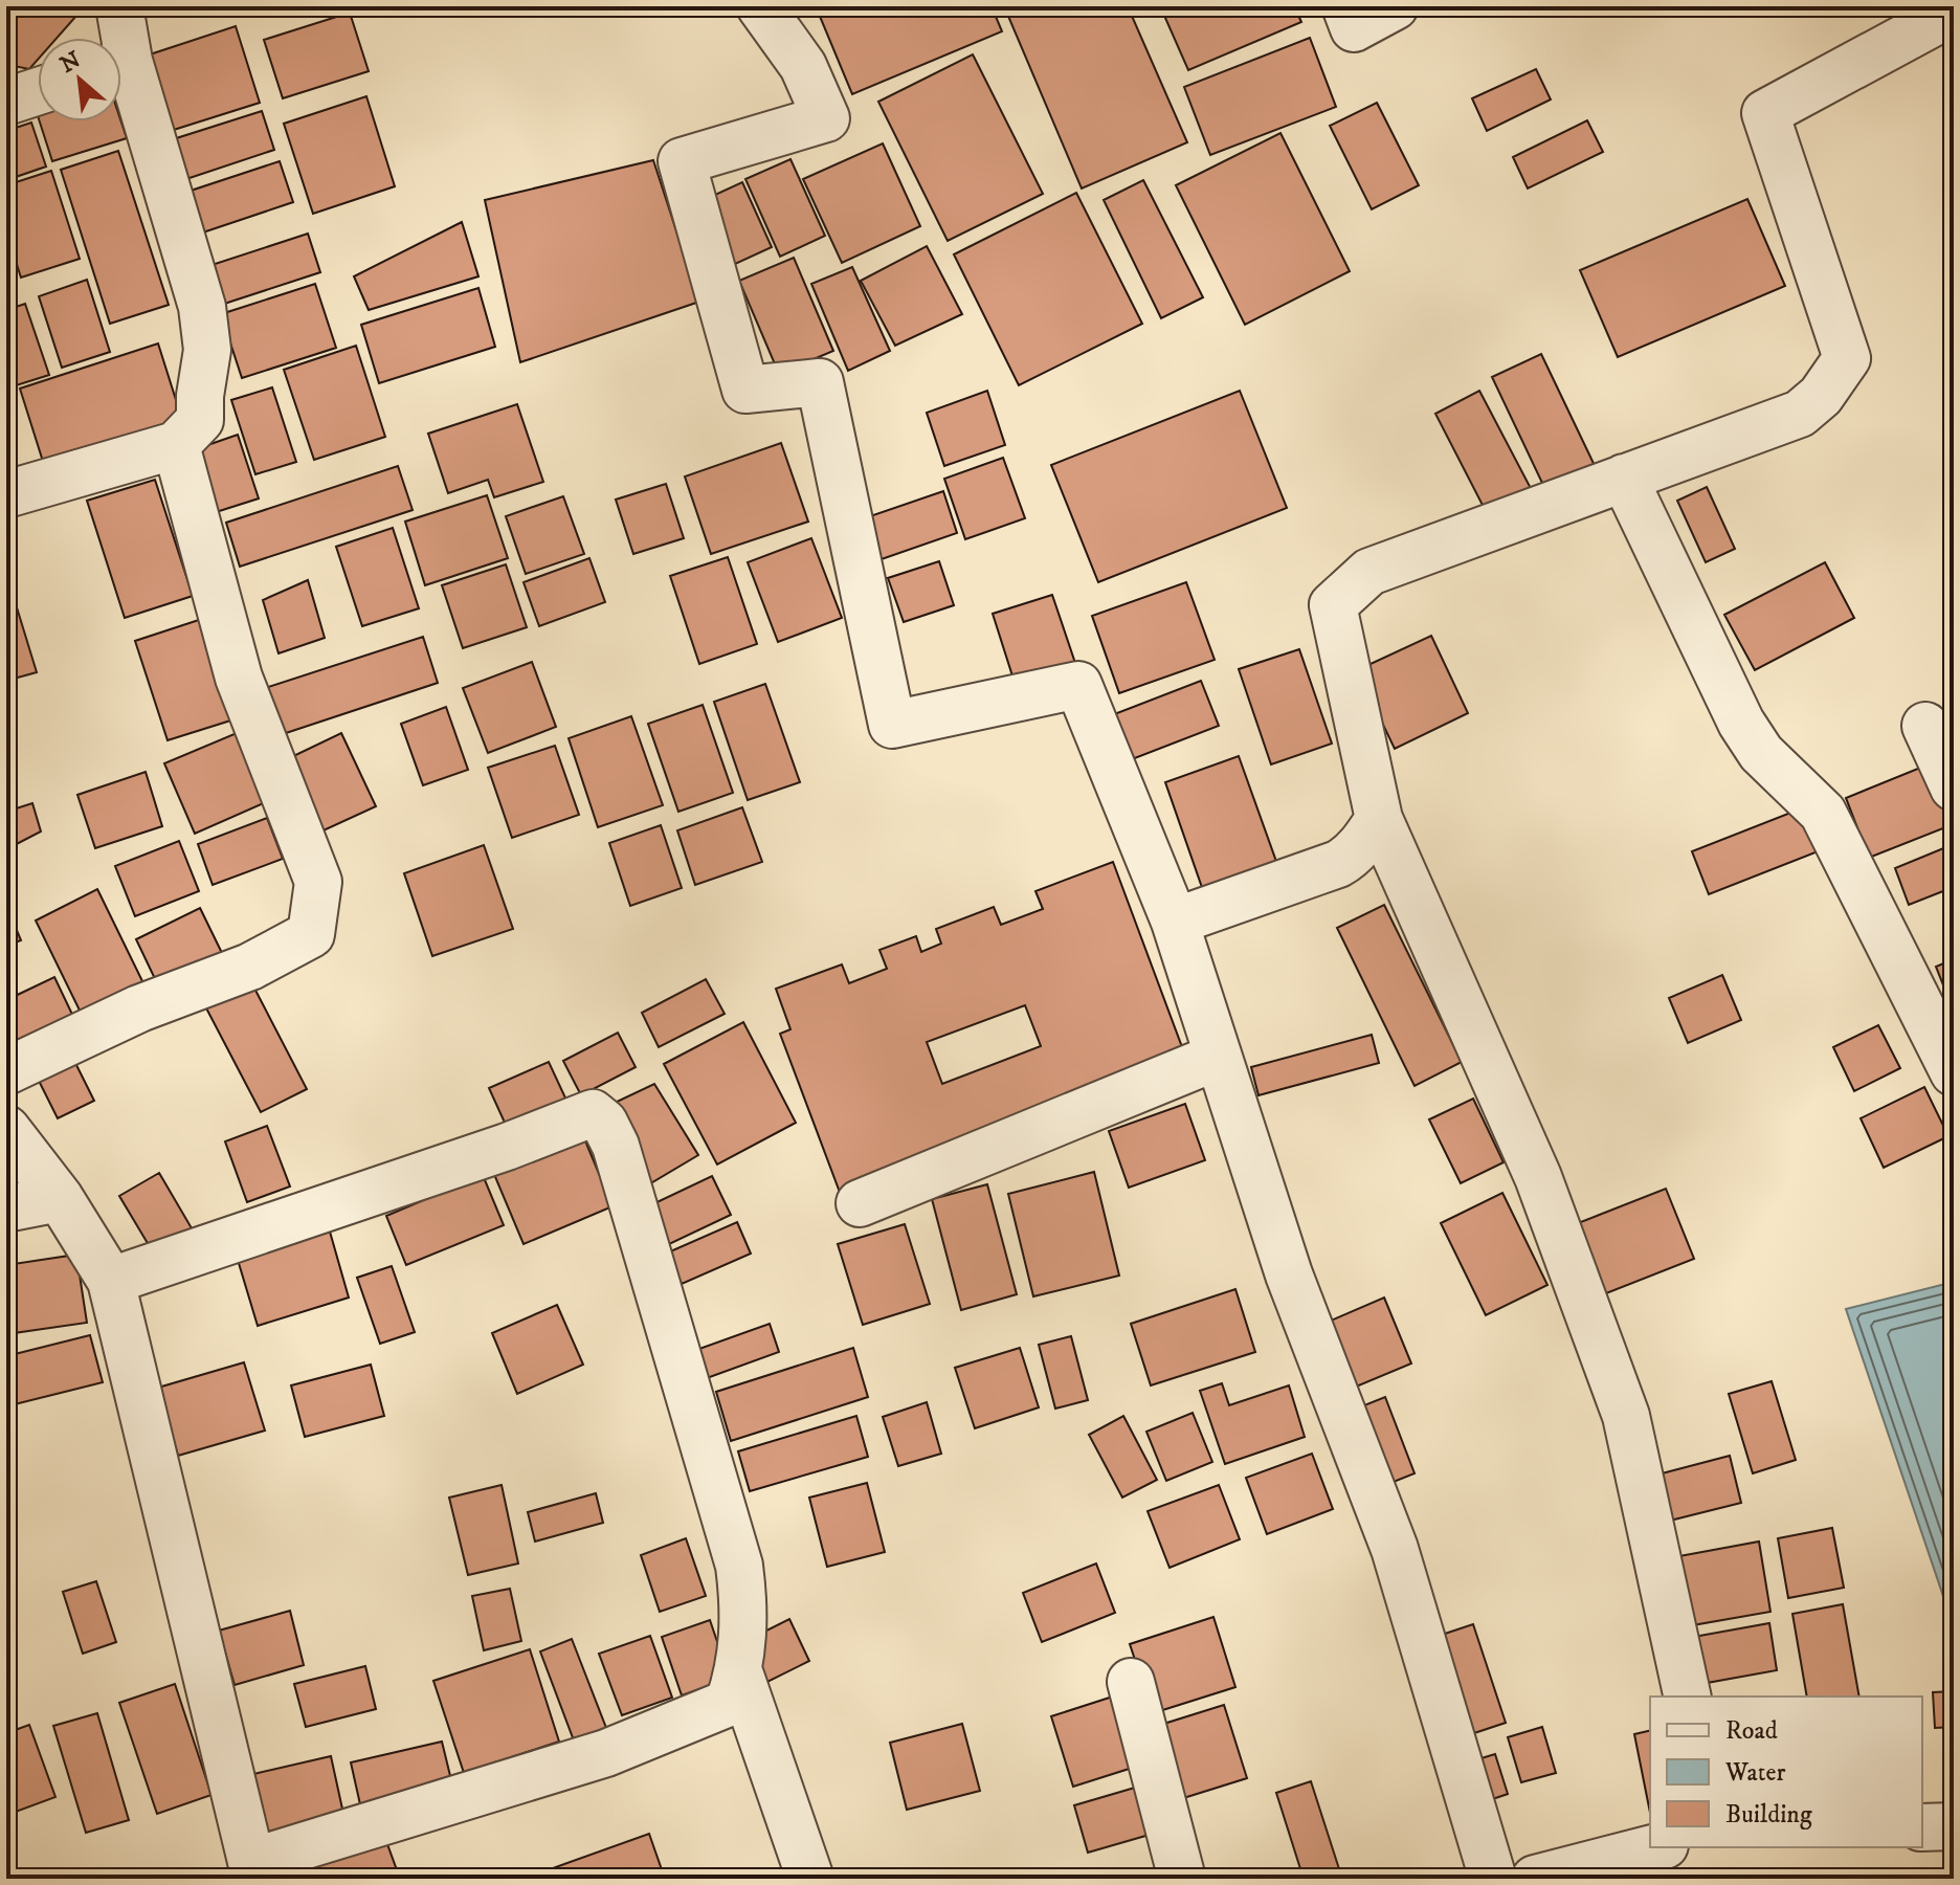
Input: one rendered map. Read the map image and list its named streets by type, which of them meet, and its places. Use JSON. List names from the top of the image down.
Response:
{
  "legend": ["Road", "Water", "Building"],
  "north": "top left"
}
